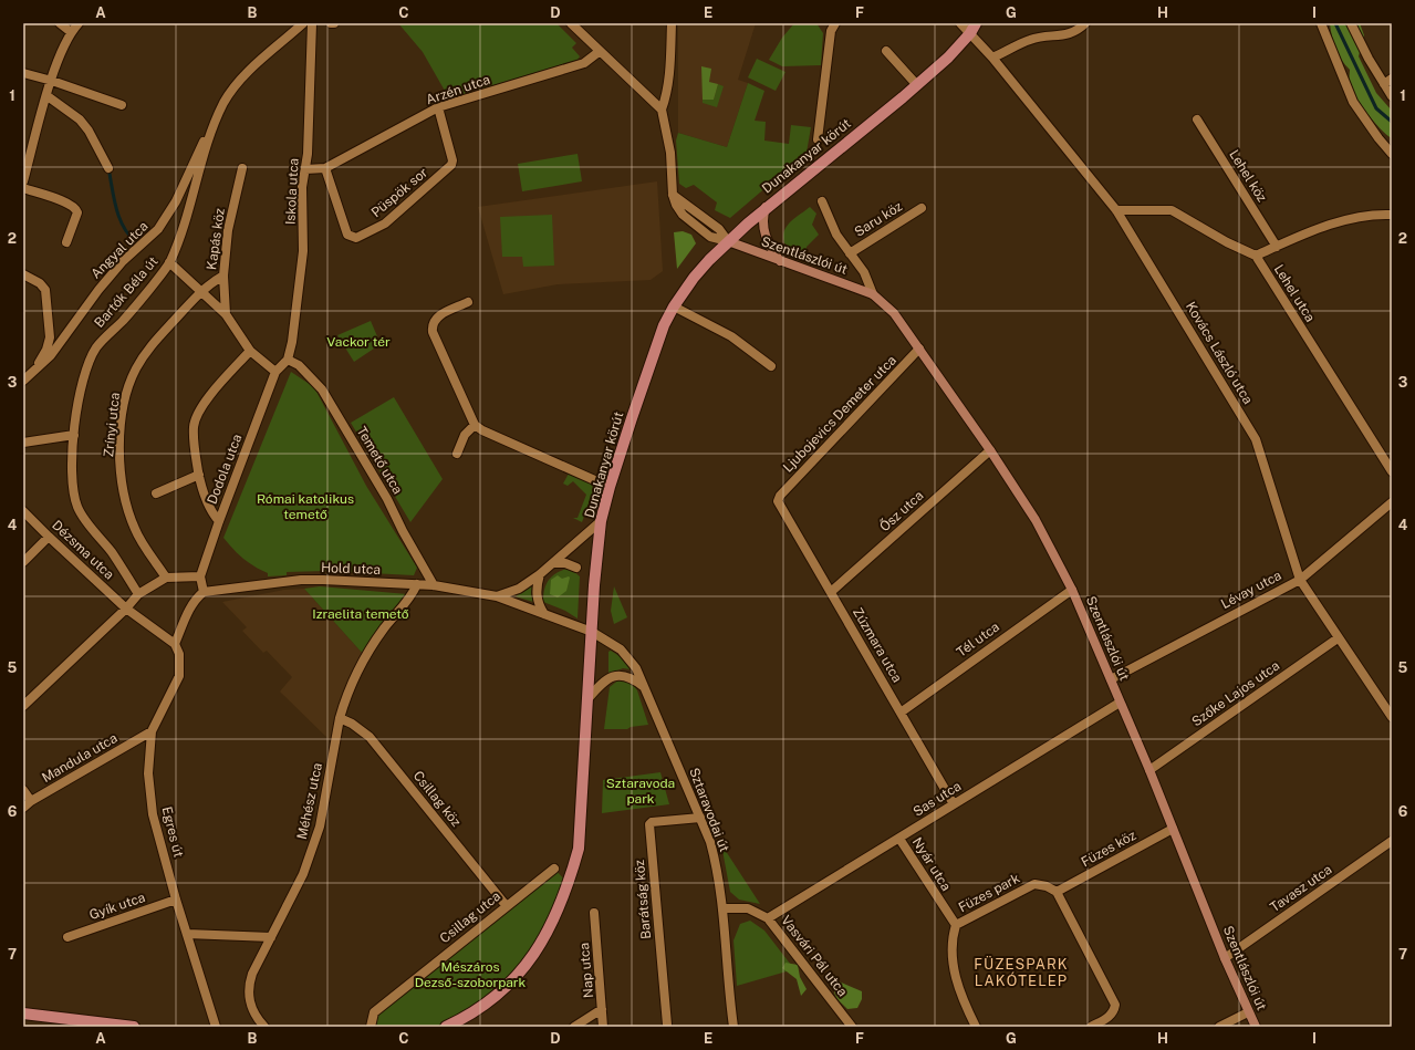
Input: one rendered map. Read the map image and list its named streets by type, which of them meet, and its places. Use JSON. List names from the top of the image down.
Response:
{
  "streets": {
    "main road": ["Dunakanyar körút", "Szentlászlói út"],
    "street": [
      "Arzén utca",
      "Lehel köz",
      "Iskola utca",
      "Püspök sor",
      "Saru köz",
      "Kapás köz",
      "Angyal utca",
      "Bartók Béla út",
      "Lehel utca",
      "Kovács László utca",
      "Ljubojevics Demeter utca",
      "Zrínyi utca",
      "Temető utca",
      "Dodola utca",
      "Ősz utca",
      "Dézsma utca",
      "Hold utca",
      "Lévay utca",
      "Tél utca",
      "Zúzmara utca",
      "Szőke Lajos utca",
      "Mandula utca",
      "Csillag köz",
      "Sas utca",
      "Méhész utca",
      "Sztaravodai út",
      "Egres út",
      "Füzes köz",
      "Nyár utca",
      "Tavasz utca",
      "Füzes park",
      "Barátság köz",
      "Gyík utca",
      "Csillag utca",
      "Vasvári Pál utca",
      "Nap utca"
    ]
  },
  "crossings": [
    ["Arzén utca", "Iskola utca"],
    ["Arzén utca", "Püspök sor"],
    ["Dunakanyar körút", "Szentlászlói út"],
    ["Dunakanyar körút", "Kovács László utca"],
    ["Dunakanyar körút", "Hold utca"],
    ["Dunakanyar körút", "Sztaravodai út"],
    ["Iskola utca", "Temető utca"],
    ["Saru köz", "Szentlászlói út"],
    ["Kapás köz", "Zrínyi utca"],
    ["Angyal utca", "Bartók Béla út"],
    ["Szentlászlói út", "Ljubojevics Demeter utca"],
    ["Szentlászlói út", "Ősz utca"],
    ["Szentlászlói út", "Lévay utca"],
    ["Szentlászlói út", "Tél utca"],
    ["Szentlászlói út", "Szőke Lajos utca"],
    ["Szentlászlói út", "Sas utca"],
    ["Szentlászlói út", "Füzes köz"],
    ["Szentlászlói út", "Tavasz utca"],
    ["Kovács László utca", "Lévay utca"],
    ["Kovács László utca", "Szőke Lajos utca"],
    ["Ljubojevics Demeter utca", "Zúzmara utca"],
    ["Temető utca", "Hold utca"],
    ["Ősz utca", "Zúzmara utca"],
    ["Dézsma utca", "Egres út"],
    ["Hold utca", "Méhész utca"],
    ["Hold utca", "Sztaravodai út"],
    ["Tél utca", "Zúzmara utca"],
    ["Zúzmara utca", "Sas utca"],
    ["Mandula utca", "Egres út"],
    ["Csillag köz", "Méhész utca"],
    ["Csillag köz", "Csillag utca"],
    ["Sas utca", "Nyár utca"],
    ["Sas utca", "Vasvári Pál utca"],
    ["Sztaravodai út", "Barátság köz"],
    ["Sztaravodai út", "Vasvári Pál utca"],
    ["Egres út", "Gyík utca"],
    ["Füzes köz", "Füzes park"],
    ["Nyár utca", "Füzes park"]
  ],
  "districts": ["FÜZESPARK LAKÓTELEP"],
  "parks": [
    "Vackor tér",
    "Római katolikus temető",
    "Izraelita temető",
    "Sztaravoda park",
    "Mészáros Dezső-szoborpark"
  ],
  "grid": {
    "columns": [
      "A",
      "B",
      "C",
      "D",
      "E",
      "F",
      "G",
      "H",
      "I"
    ],
    "rows": [
      "1",
      "2",
      "3",
      "4",
      "5",
      "6",
      "7"
    ]
  }
}
